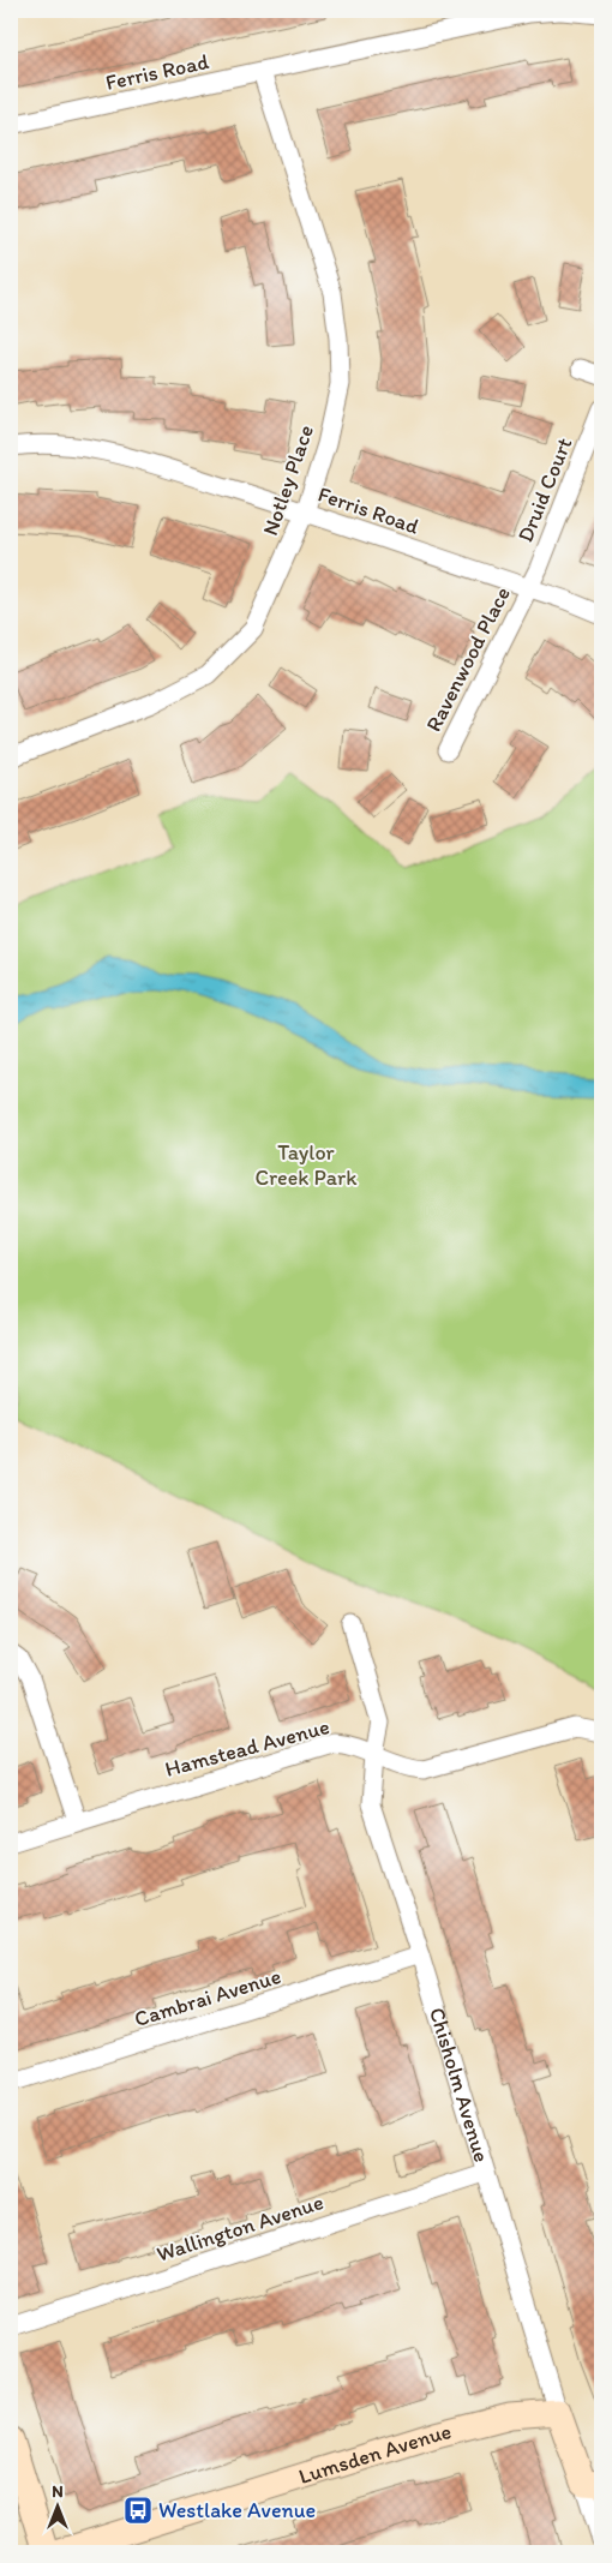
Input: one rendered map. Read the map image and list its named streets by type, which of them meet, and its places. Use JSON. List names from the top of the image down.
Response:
{
  "streets": {
    "street": [
      "Ferris Road",
      "Notley Place",
      "Druid Court",
      "Ravenwood Place",
      "Hamstead Avenue",
      "Cambrai Avenue",
      "Chisholm Avenue",
      "Wallington Avenue",
      "Lumsden Avenue"
    ]
  },
  "crossings": [
    ["Ferris Road", "Notley Place"],
    ["Ferris Road", "Druid Court"],
    ["Ferris Road", "Ravenwood Place"],
    ["Druid Court", "Ravenwood Place"],
    ["Hamstead Avenue", "Chisholm Avenue"],
    ["Cambrai Avenue", "Chisholm Avenue"],
    ["Chisholm Avenue", "Wallington Avenue"],
    ["Chisholm Avenue", "Lumsden Avenue"]
  ],
  "parks": ["Taylor Creek Park"],
  "places": {
    "bus stop": ["Westlake Avenue"]
  },
  "north": "top"
}
